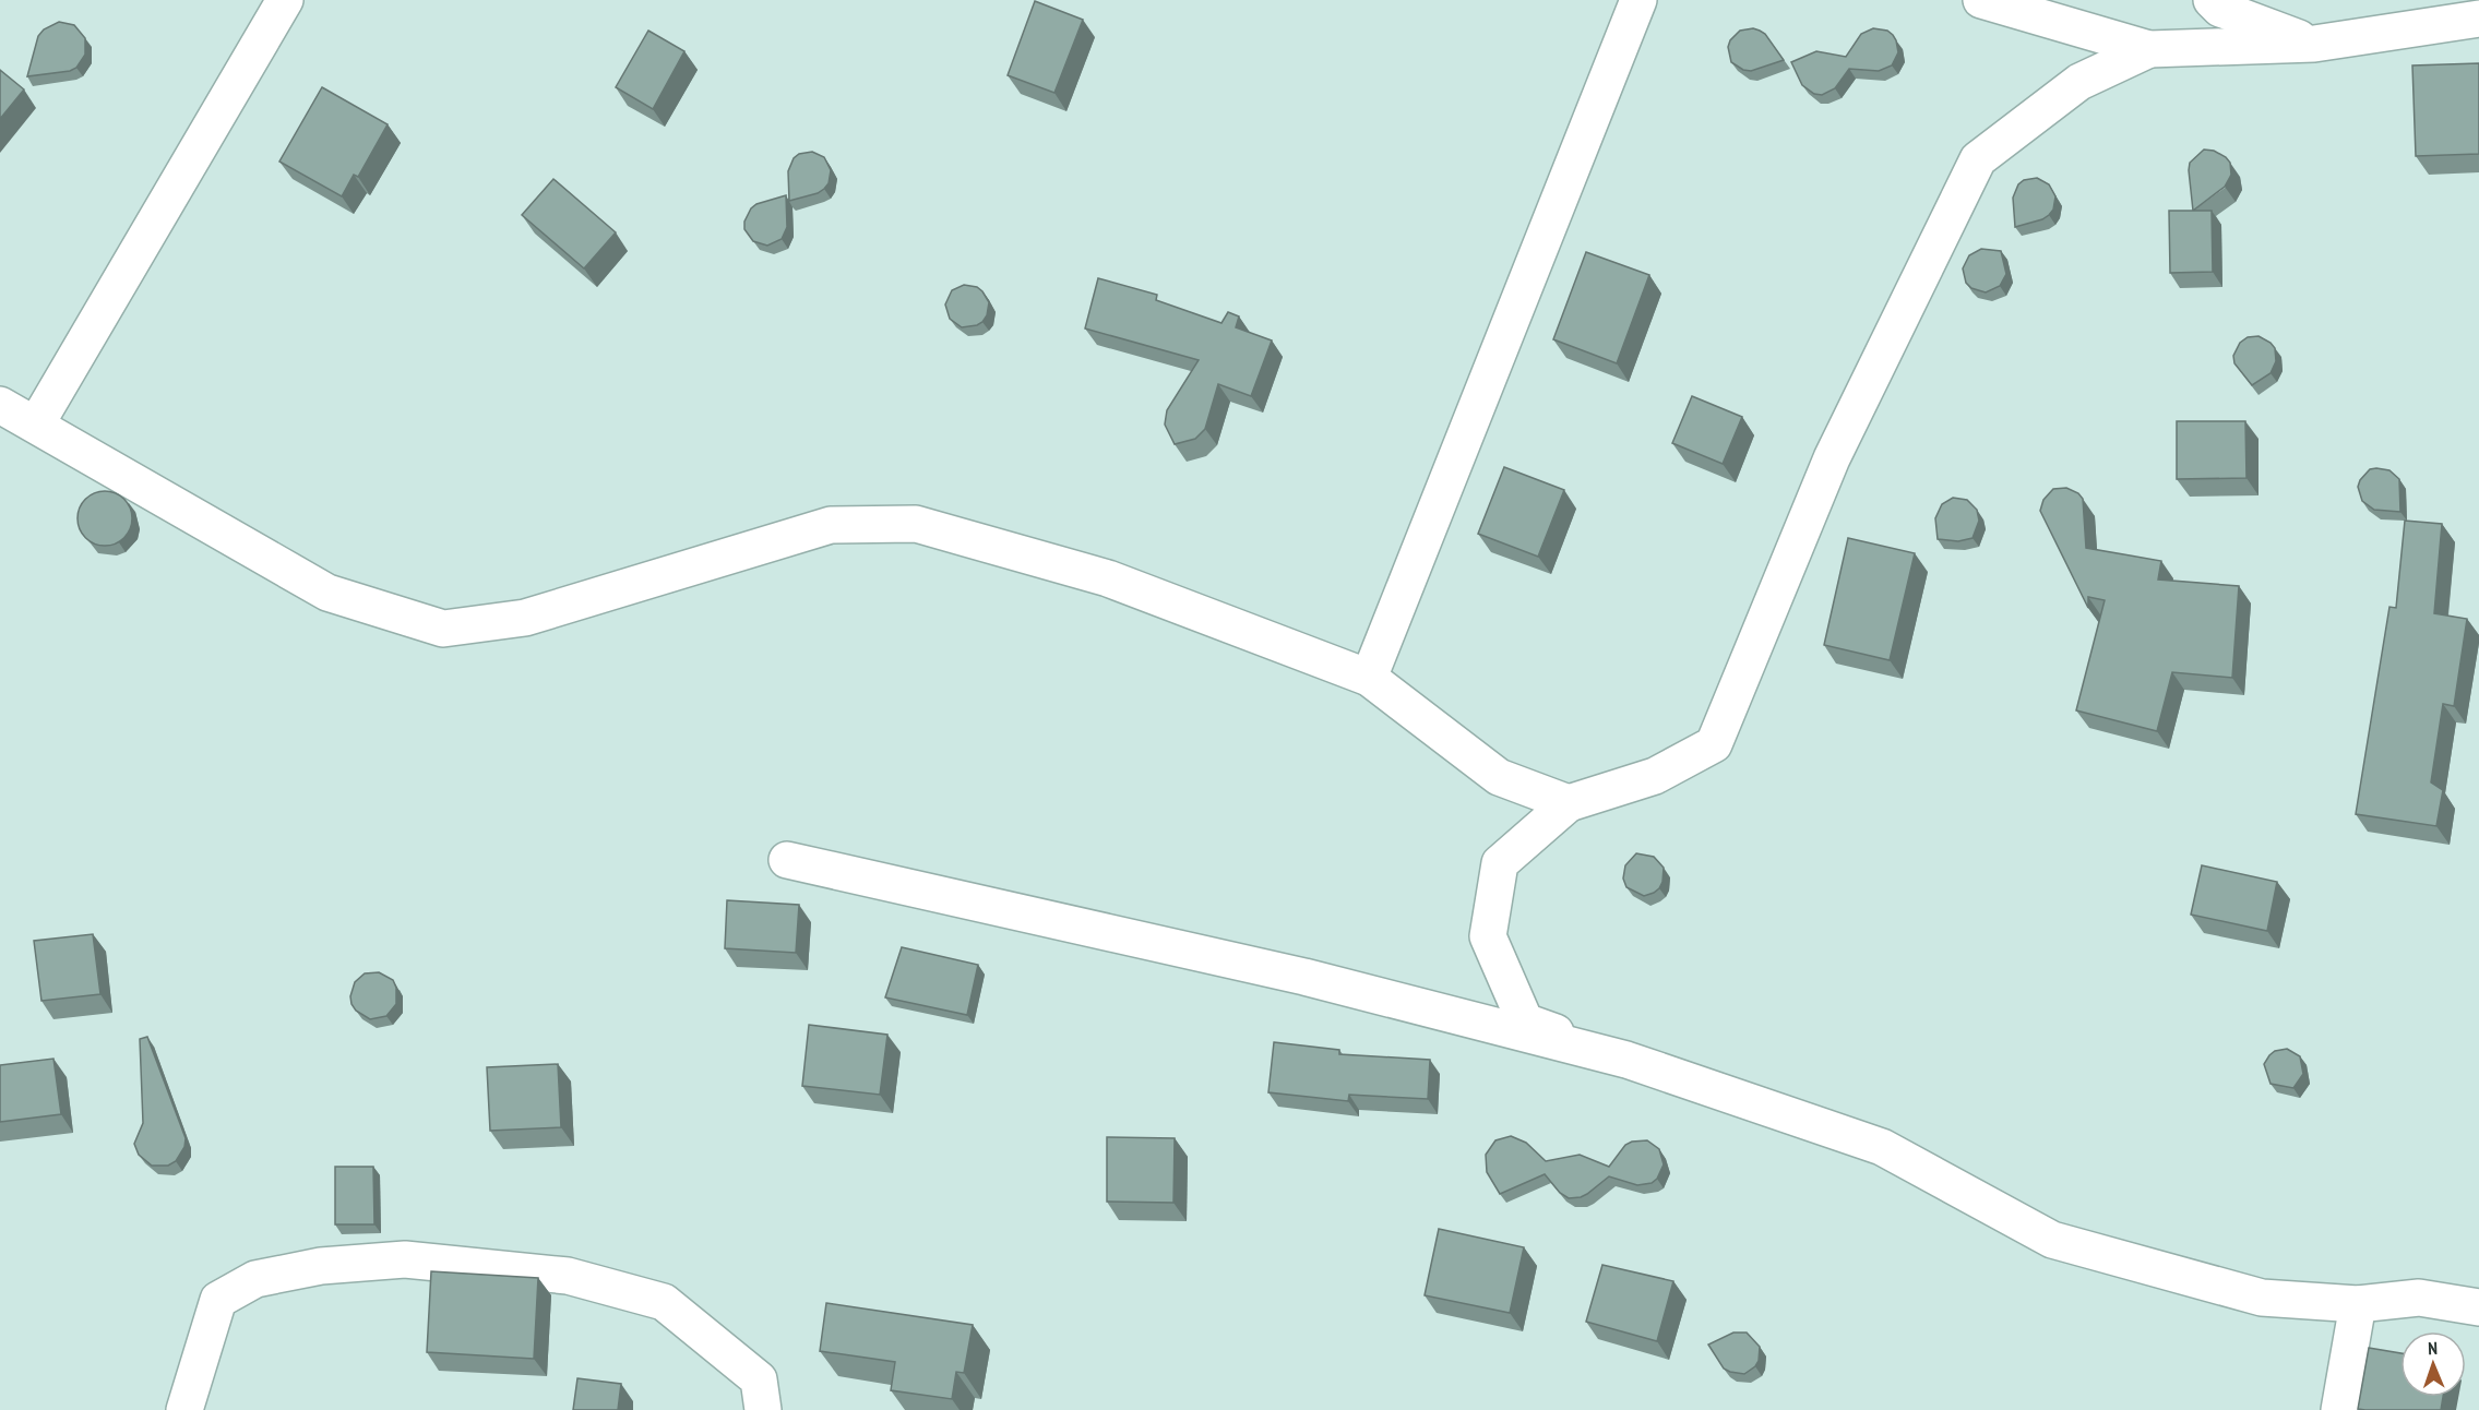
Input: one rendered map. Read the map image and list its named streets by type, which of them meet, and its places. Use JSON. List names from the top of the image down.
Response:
{
  "north": "top"
}
